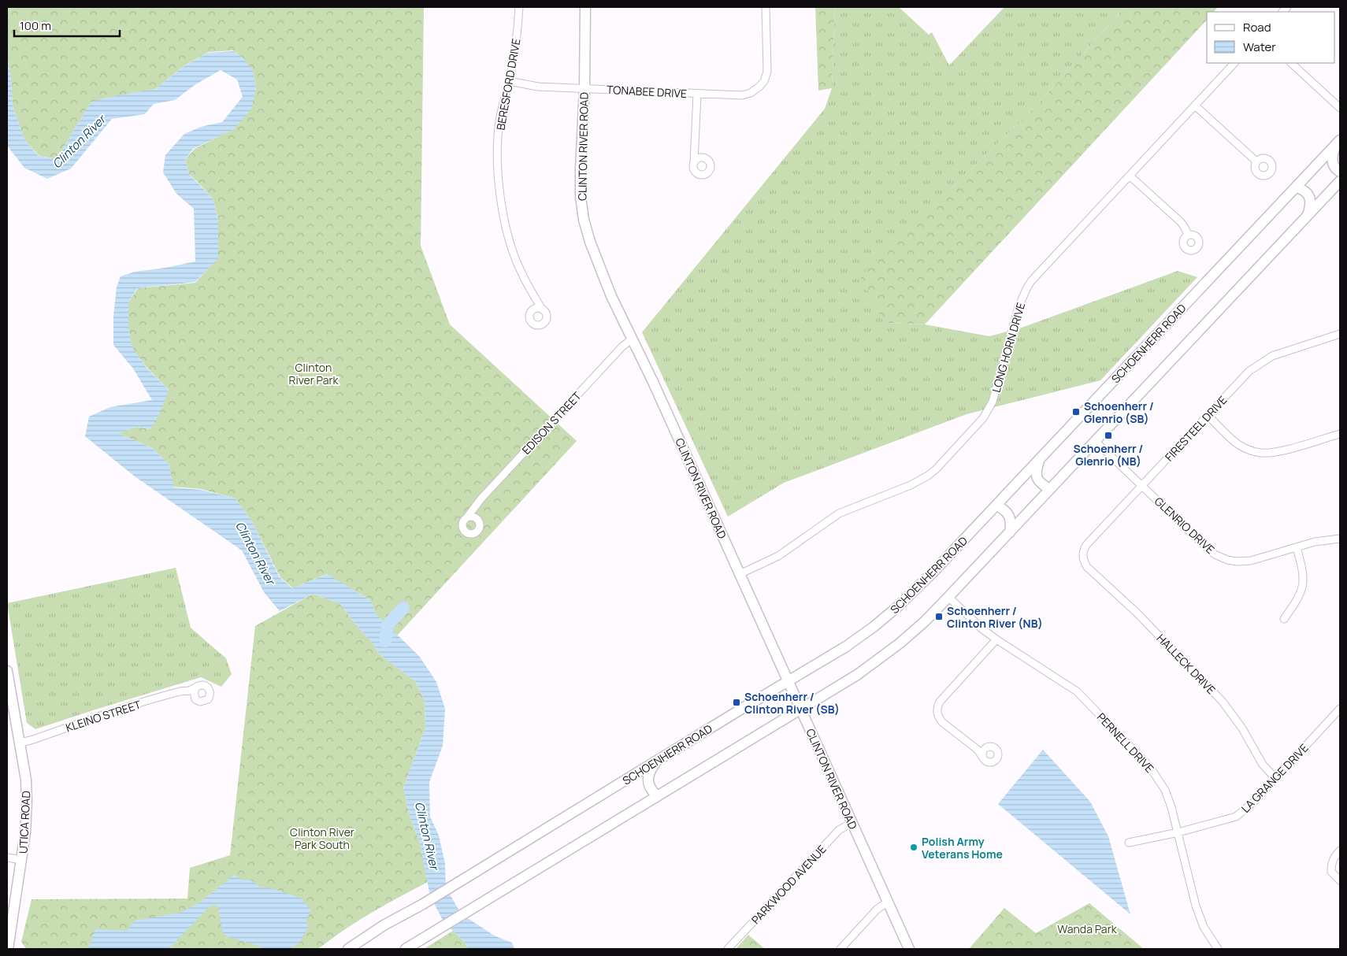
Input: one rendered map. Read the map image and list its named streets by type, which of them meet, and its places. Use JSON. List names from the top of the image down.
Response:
{
  "streets": {
    "main road": ["CLINTON RIVER ROAD", "SCHOENHERR ROAD", "UTICA ROAD"],
    "street": [
      "BERESFORD DRIVE",
      "TONABEE DRIVE",
      "LONG HORN DRIVE",
      "EDISON STREET",
      "FIRESTEEL DRIVE",
      "GLENRIO DRIVE",
      "HALLECK DRIVE",
      "KLEINO STREET",
      "PERNELL DRIVE",
      "LA GRANGE DRIVE",
      "PARKWOOD AVENUE"
    ]
  },
  "crossings": [
    ["BERESFORD DRIVE", "TONABEE DRIVE"],
    ["TONABEE DRIVE", "CLINTON RIVER ROAD"],
    ["CLINTON RIVER ROAD", "SCHOENHERR ROAD"],
    ["CLINTON RIVER ROAD", "LONG HORN DRIVE"],
    ["CLINTON RIVER ROAD", "EDISON STREET"],
    ["CLINTON RIVER ROAD", "PARKWOOD AVENUE"],
    ["FIRESTEEL DRIVE", "GLENRIO DRIVE"],
    ["FIRESTEEL DRIVE", "HALLECK DRIVE"],
    ["HALLECK DRIVE", "LA GRANGE DRIVE"],
    ["KLEINO STREET", "UTICA ROAD"],
    ["PERNELL DRIVE", "LA GRANGE DRIVE"]
  ],
  "water": ["Clinton River"],
  "parks": ["Clinton River Park", "Clinton River Park South", "Wanda Park"],
  "places": {
    "transit": [
      "Schoenherr / Glenrio (SB)",
      "Schoenherr / Glenrio (NB)",
      "Schoenherr / Clinton River (NB)",
      "Schoenherr / Clinton River (SB)"
    ],
    "other": ["Polish Army Veterans Home"]
  },
  "legend": ["Road", "Water"],
  "scale_bar": "100 m"
}
